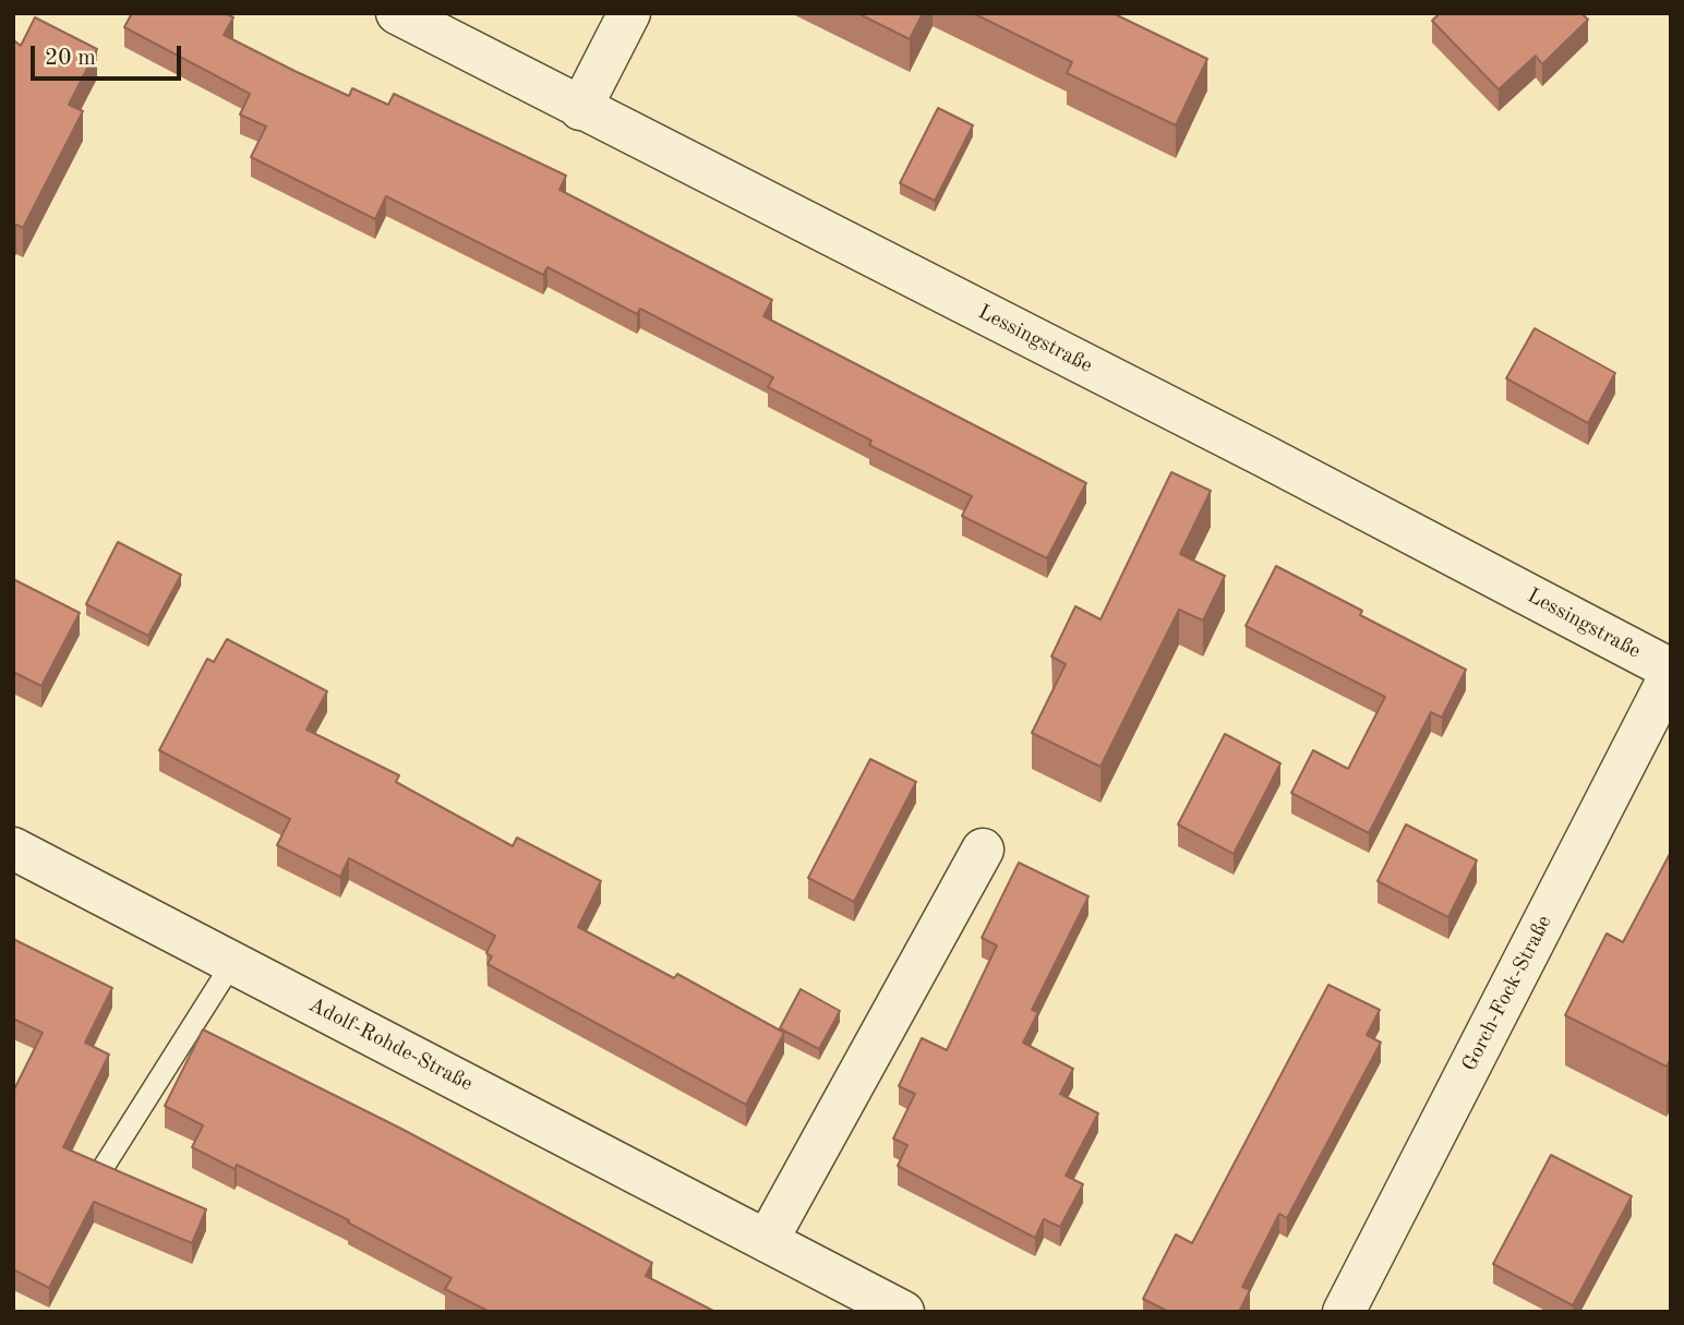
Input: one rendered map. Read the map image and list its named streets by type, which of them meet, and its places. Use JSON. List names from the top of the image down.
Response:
{
  "streets": {
    "street": ["Lessingstraße", "Gorch-Fock-Straße", "Adolf-Rohde-Straße"]
  },
  "crossings": [
    ["Lessingstraße", "Gorch-Fock-Straße"]
  ],
  "scale_bar": "20 m"
}
